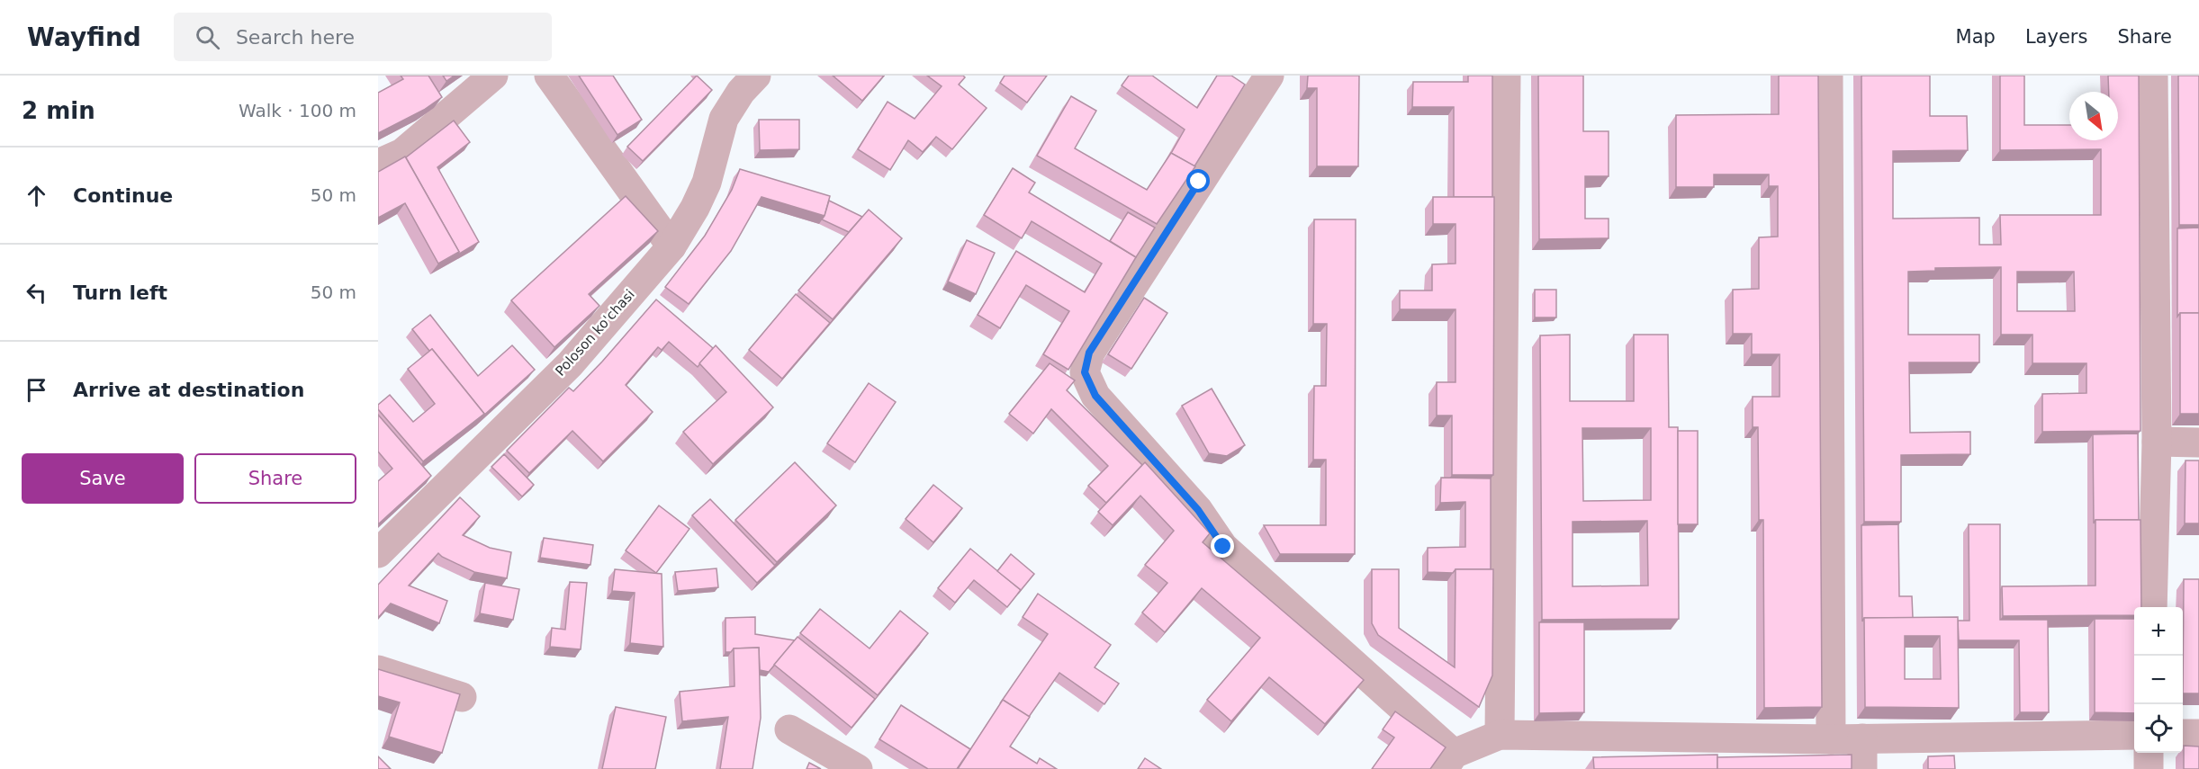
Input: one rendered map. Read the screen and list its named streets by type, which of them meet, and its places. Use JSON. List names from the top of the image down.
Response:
{
  "streets": {
    "street": ["Poloson ko'chasi"]
  },
  "north": "bottom right",
  "page": {
    "header": "Wayfind",
    "search": "Search here",
    "nav": ["Map", "Layers", "Share"],
    "heading": ["2 min", "Walk · 100 m"],
    "list": [
      ["Continue", "50 m"],
      ["Turn left", "50 m"],
      "Arrive at destination"
    ],
    "buttons": ["Save", "Share"],
    "map_buttons": ["+", "−"]
  }
}
